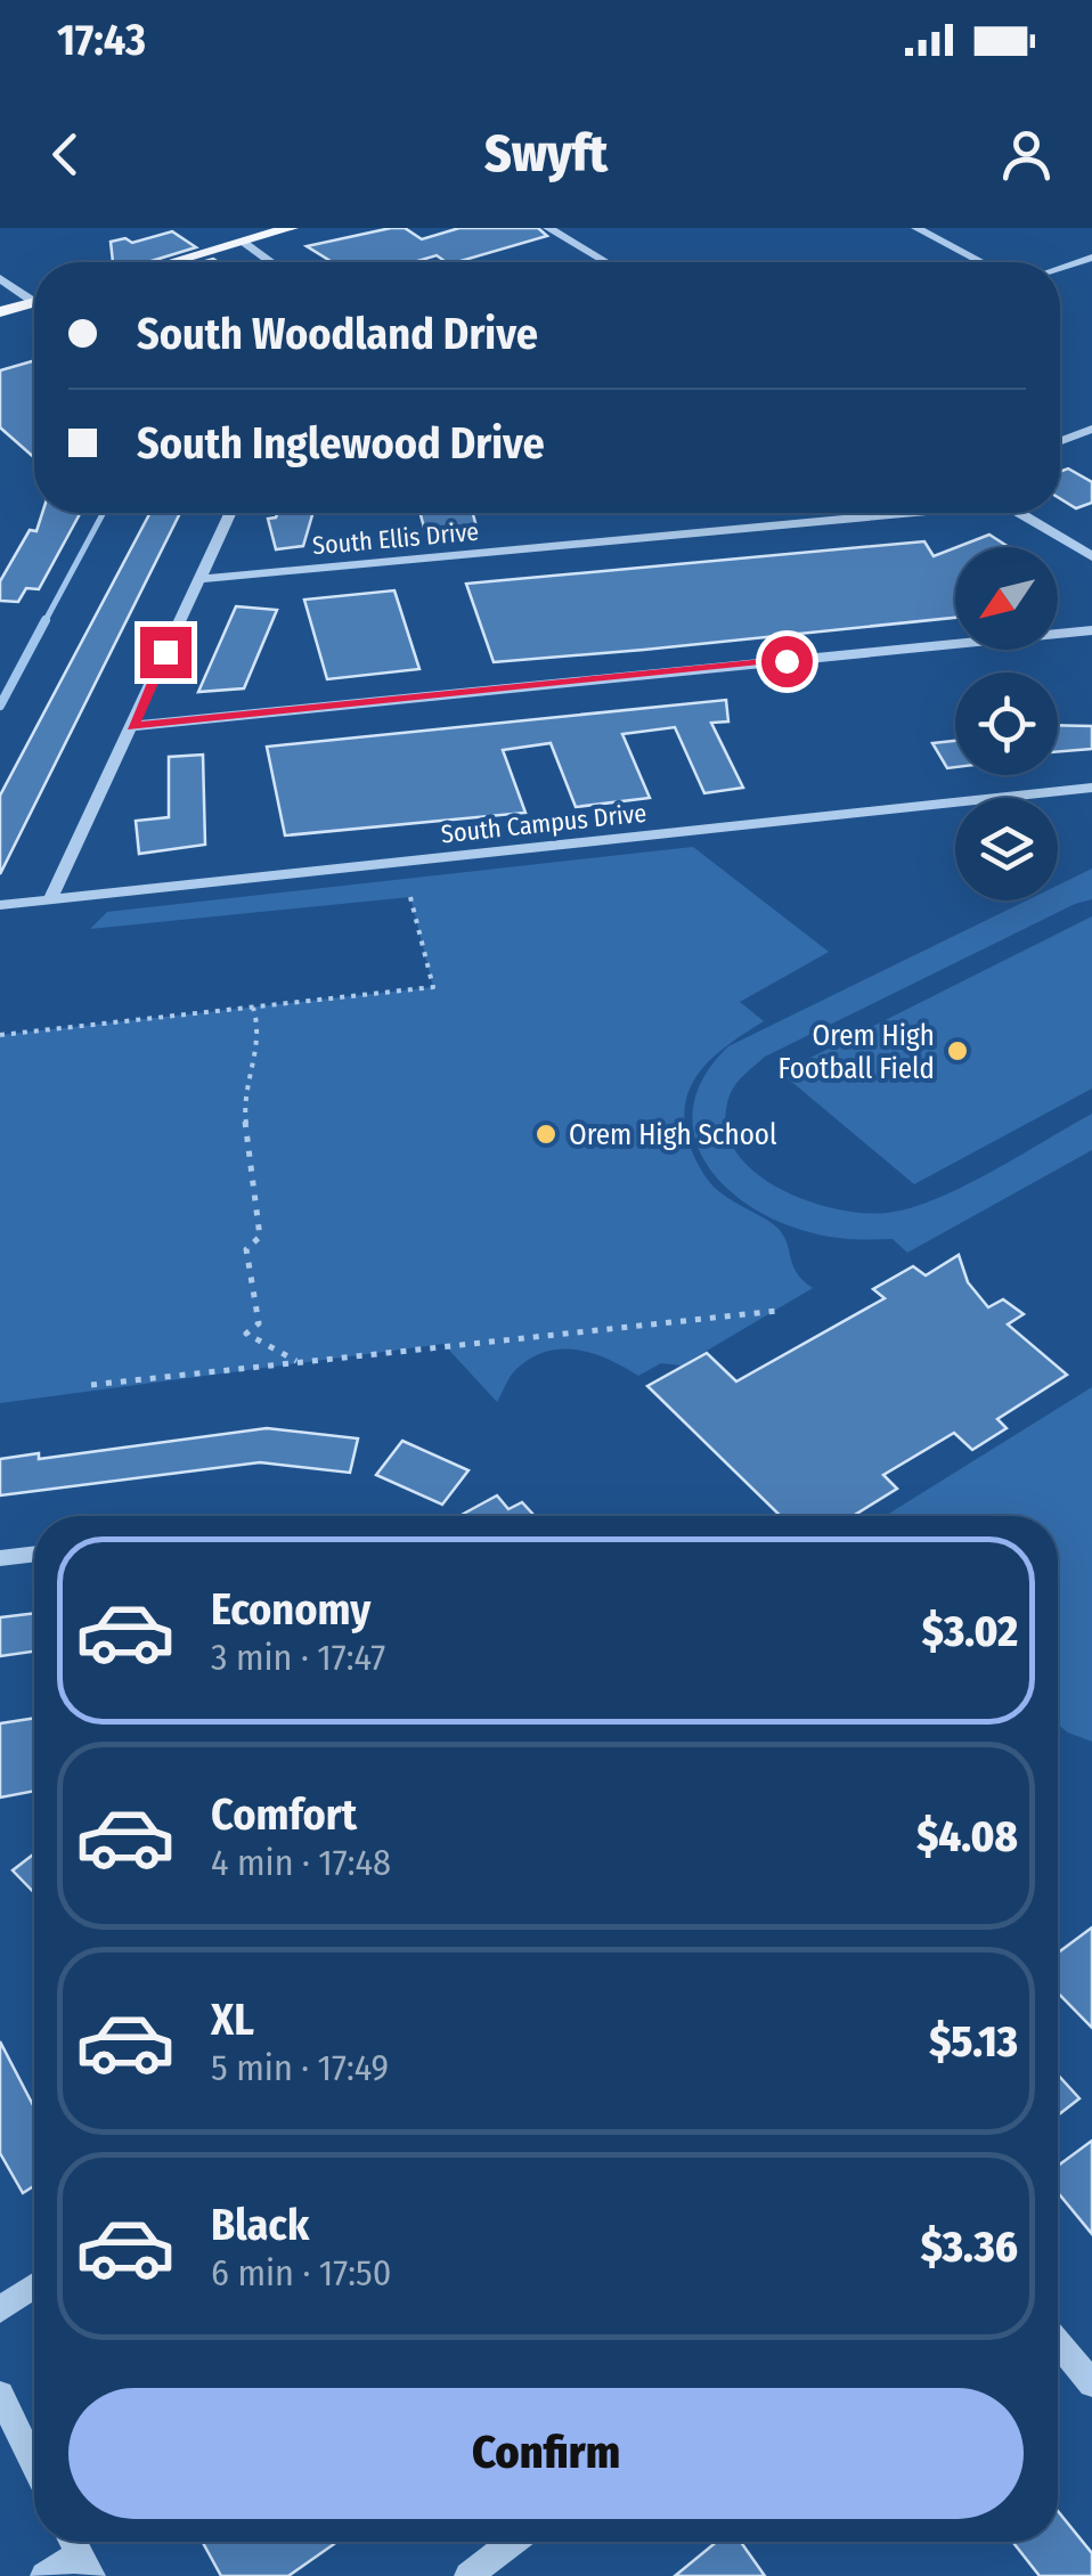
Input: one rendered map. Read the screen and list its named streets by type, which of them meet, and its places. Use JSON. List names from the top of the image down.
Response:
{
  "streets": {
    "street": ["South Ellis Drive", "South Campus Drive"]
  },
  "places": ["Orem High Football Field", "Orem High School"],
  "north": "bottom left",
  "page": {
    "status": "17:43",
    "header": "Swyft",
    "banner": ["South Woodland Drive", "South Inglewood Drive"],
    "list": [
      {
        "name": "Economy",
        "note": "3 min · 17:47",
        "value": "$3.02"
      },
      {
        "name": "Comfort",
        "note": "4 min · 17:48",
        "value": "$4.08"
      },
      {
        "name": "XL",
        "note": "5 min · 17:49",
        "value": "$5.13"
      },
      {
        "name": "Black",
        "note": "6 min · 17:50",
        "value": "$3.36"
      }
    ],
    "buttons": "Confirm"
  }
}
